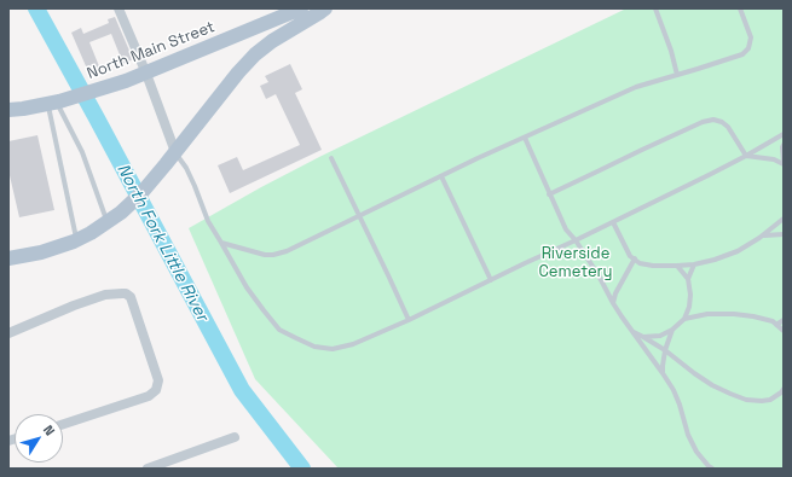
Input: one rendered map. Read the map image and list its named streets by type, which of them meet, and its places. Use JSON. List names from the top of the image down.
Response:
{
  "streets": {
    "main road": ["North Main Street"]
  },
  "water": ["North Fork Little River"],
  "parks": ["Riverside Cemetery"],
  "north": "top right"
}
